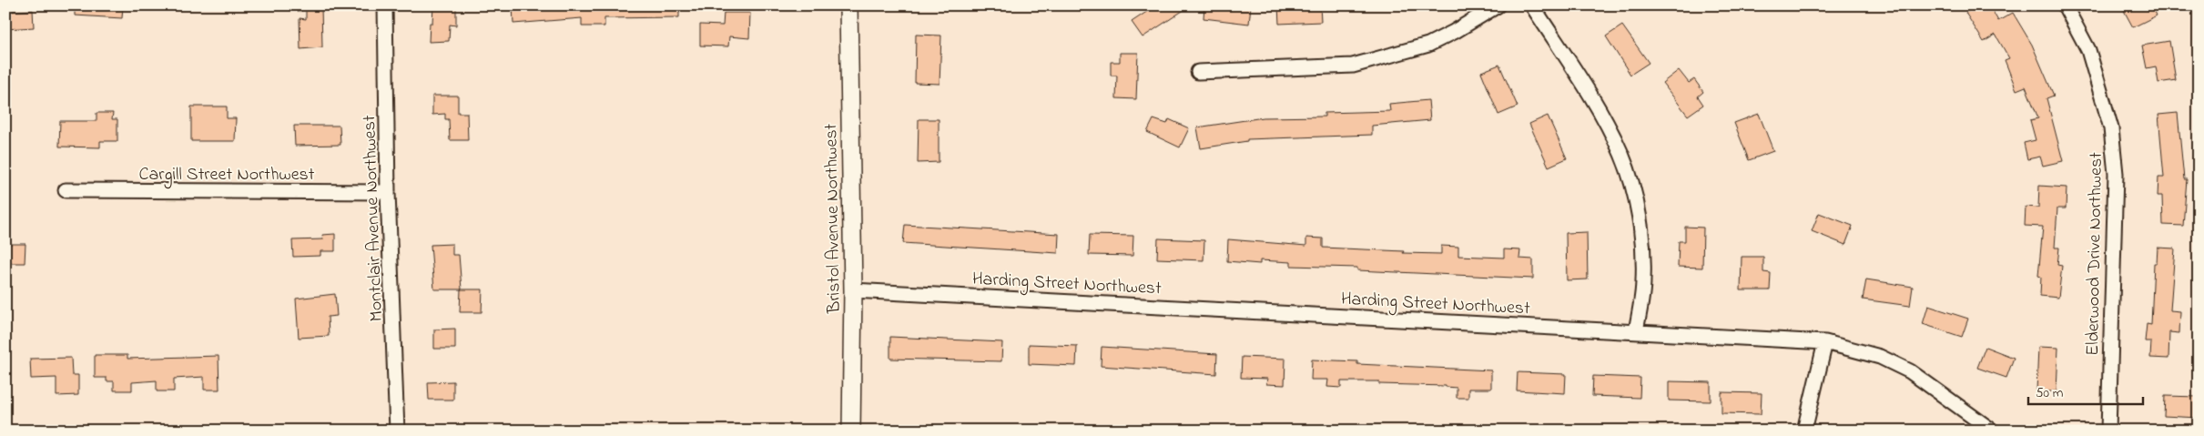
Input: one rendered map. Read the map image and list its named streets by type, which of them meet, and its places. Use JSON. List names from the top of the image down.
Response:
{
  "streets": {
    "street": [
      "Cargill Street Northwest",
      "Montclair Avenue Northwest",
      "Bristol Avenue Northwest",
      "Elderwood Drive Northwest",
      "Harding Street Northwest"
    ]
  },
  "crossings": [
    ["Cargill Street Northwest", "Montclair Avenue Northwest"],
    ["Bristol Avenue Northwest", "Harding Street Northwest"]
  ],
  "scale_bar": "50 m"
}
